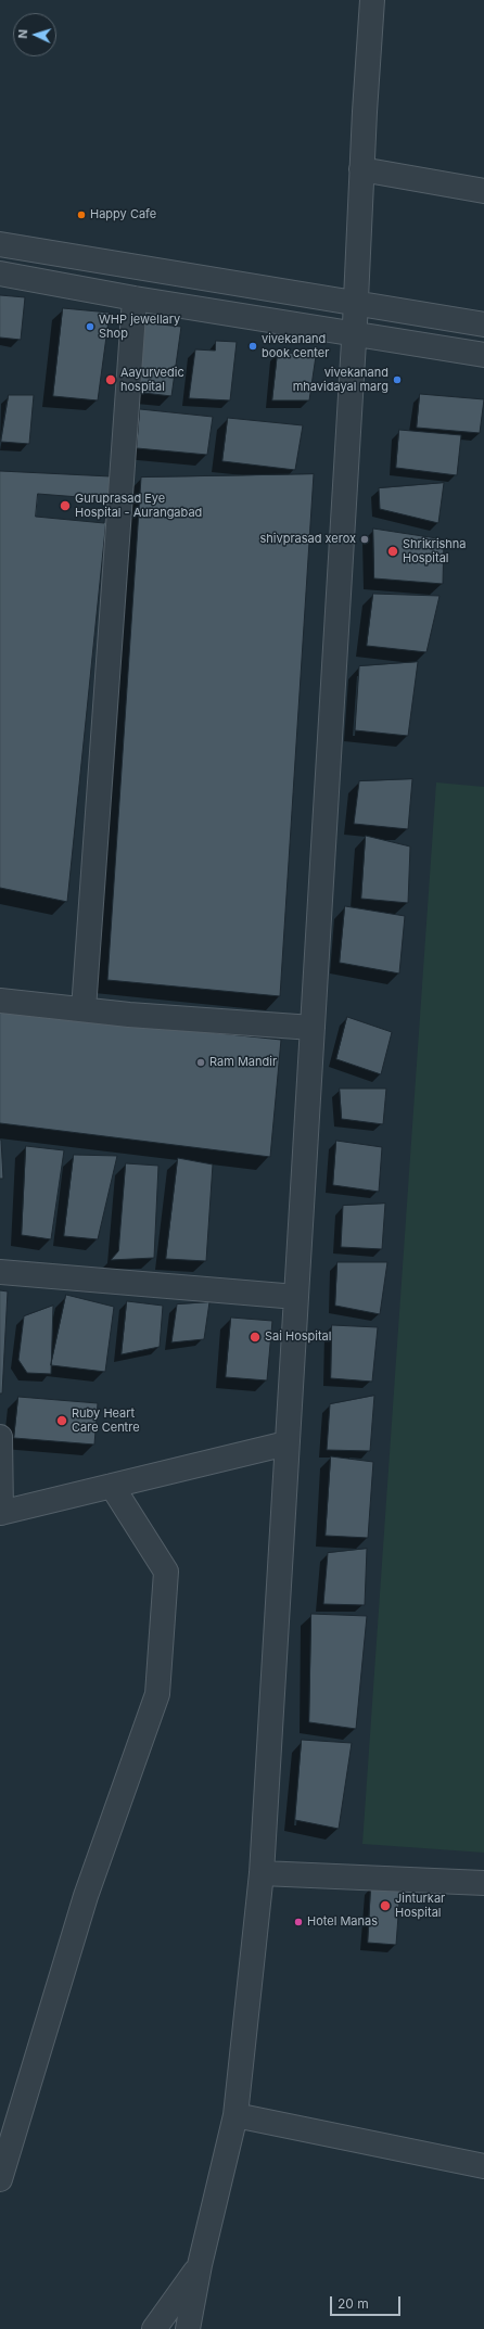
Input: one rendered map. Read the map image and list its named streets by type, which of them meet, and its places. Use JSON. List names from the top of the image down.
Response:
{
  "places": [
    "Happy Cafe",
    "WHP jewellary Shop",
    "vivekanand book center",
    "Aayurvedic hospital",
    "vivekanand mhavidayal marg",
    "Guruprasad Eye Hospital - Aurangabad",
    "shivprasad xerox",
    "Shrikrishna Hospital",
    "Ram Mandir",
    "Sai Hospital",
    "Ruby Heart Care Centre",
    "Jinturkar Hospital",
    "Hotel Manas"
  ],
  "scale_bar": "20 m",
  "north": "left"
}
